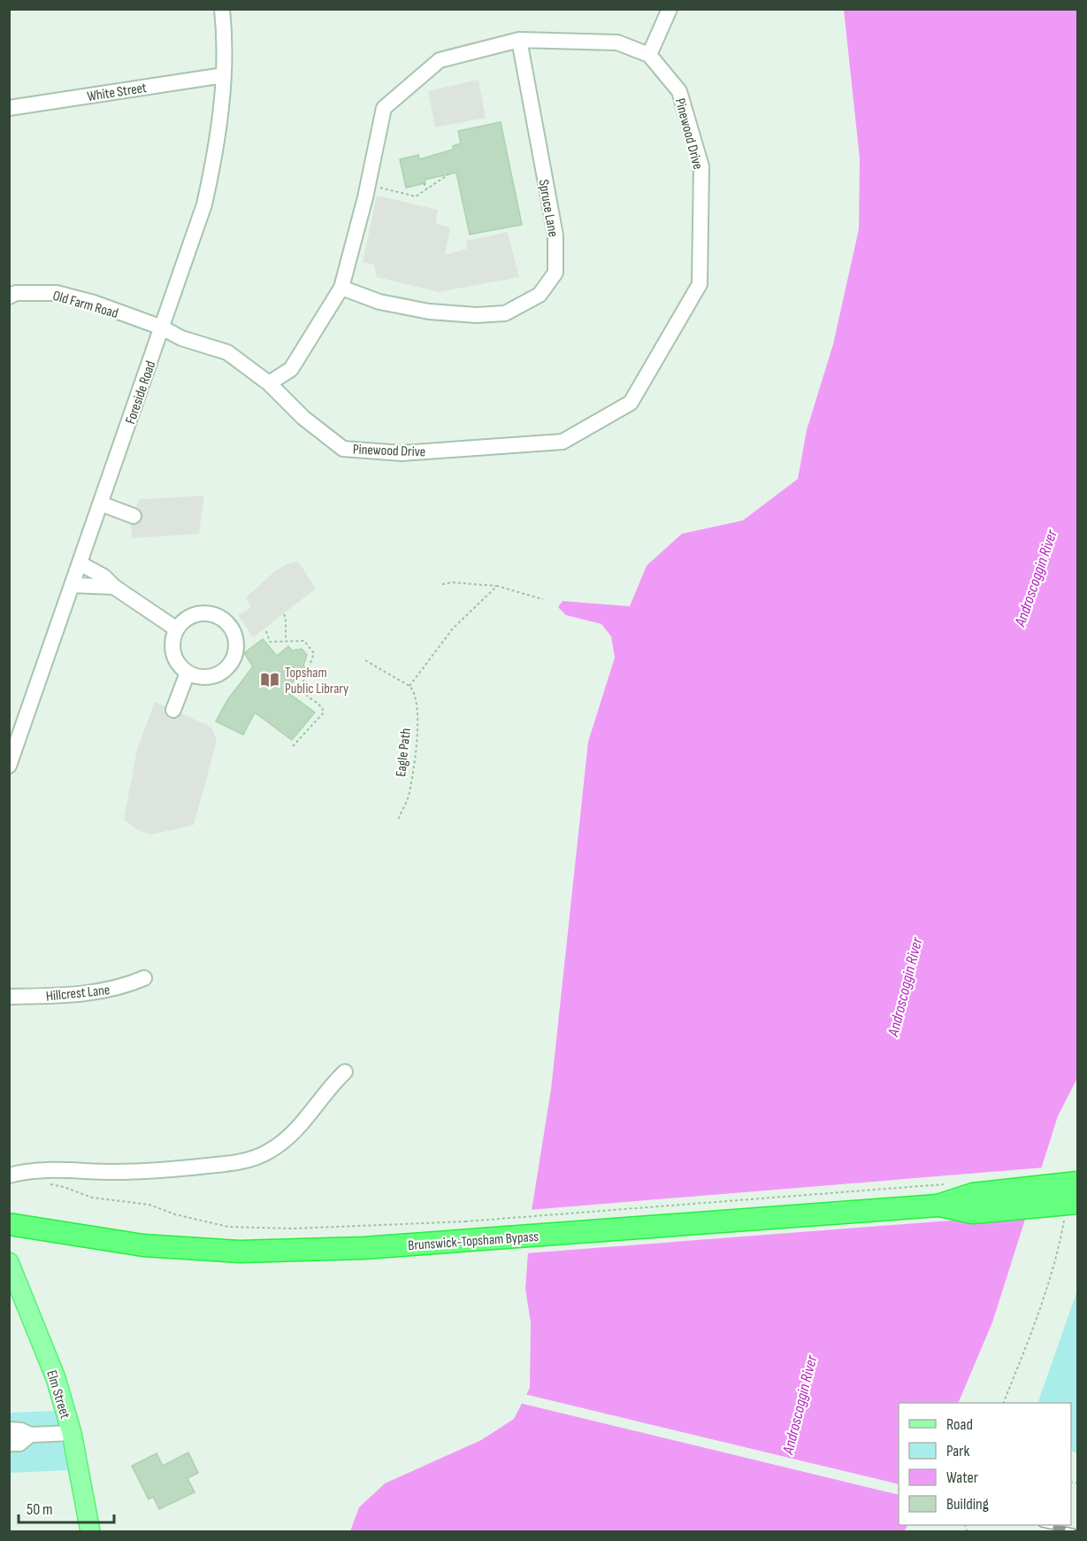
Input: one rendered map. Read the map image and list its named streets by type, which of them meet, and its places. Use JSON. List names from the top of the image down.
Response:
{
  "streets": {
    "highway": ["Brunswick-Topsham Bypass"],
    "main road": ["Elm Street"],
    "street": [
      "White Street",
      "Pinewood Drive",
      "Spruce Lane",
      "Old Farm Road",
      "Foreside Road",
      "Hillcrest Lane"
    ],
    "path": ["Eagle Path"]
  },
  "crossings": [
    ["White Street", "Foreside Road"],
    ["Pinewood Drive", "Spruce Lane"],
    ["Pinewood Drive", "Old Farm Road"],
    ["Pinewood Drive", "Foreside Road"],
    ["Old Farm Road", "Foreside Road"]
  ],
  "water": ["Androscoggin River"],
  "places": {
    "library": ["Topsham Public Library"]
  },
  "legend": [
    "Road",
    "Park",
    "Water",
    "Building"
  ],
  "scale_bar": "50 m"
}
